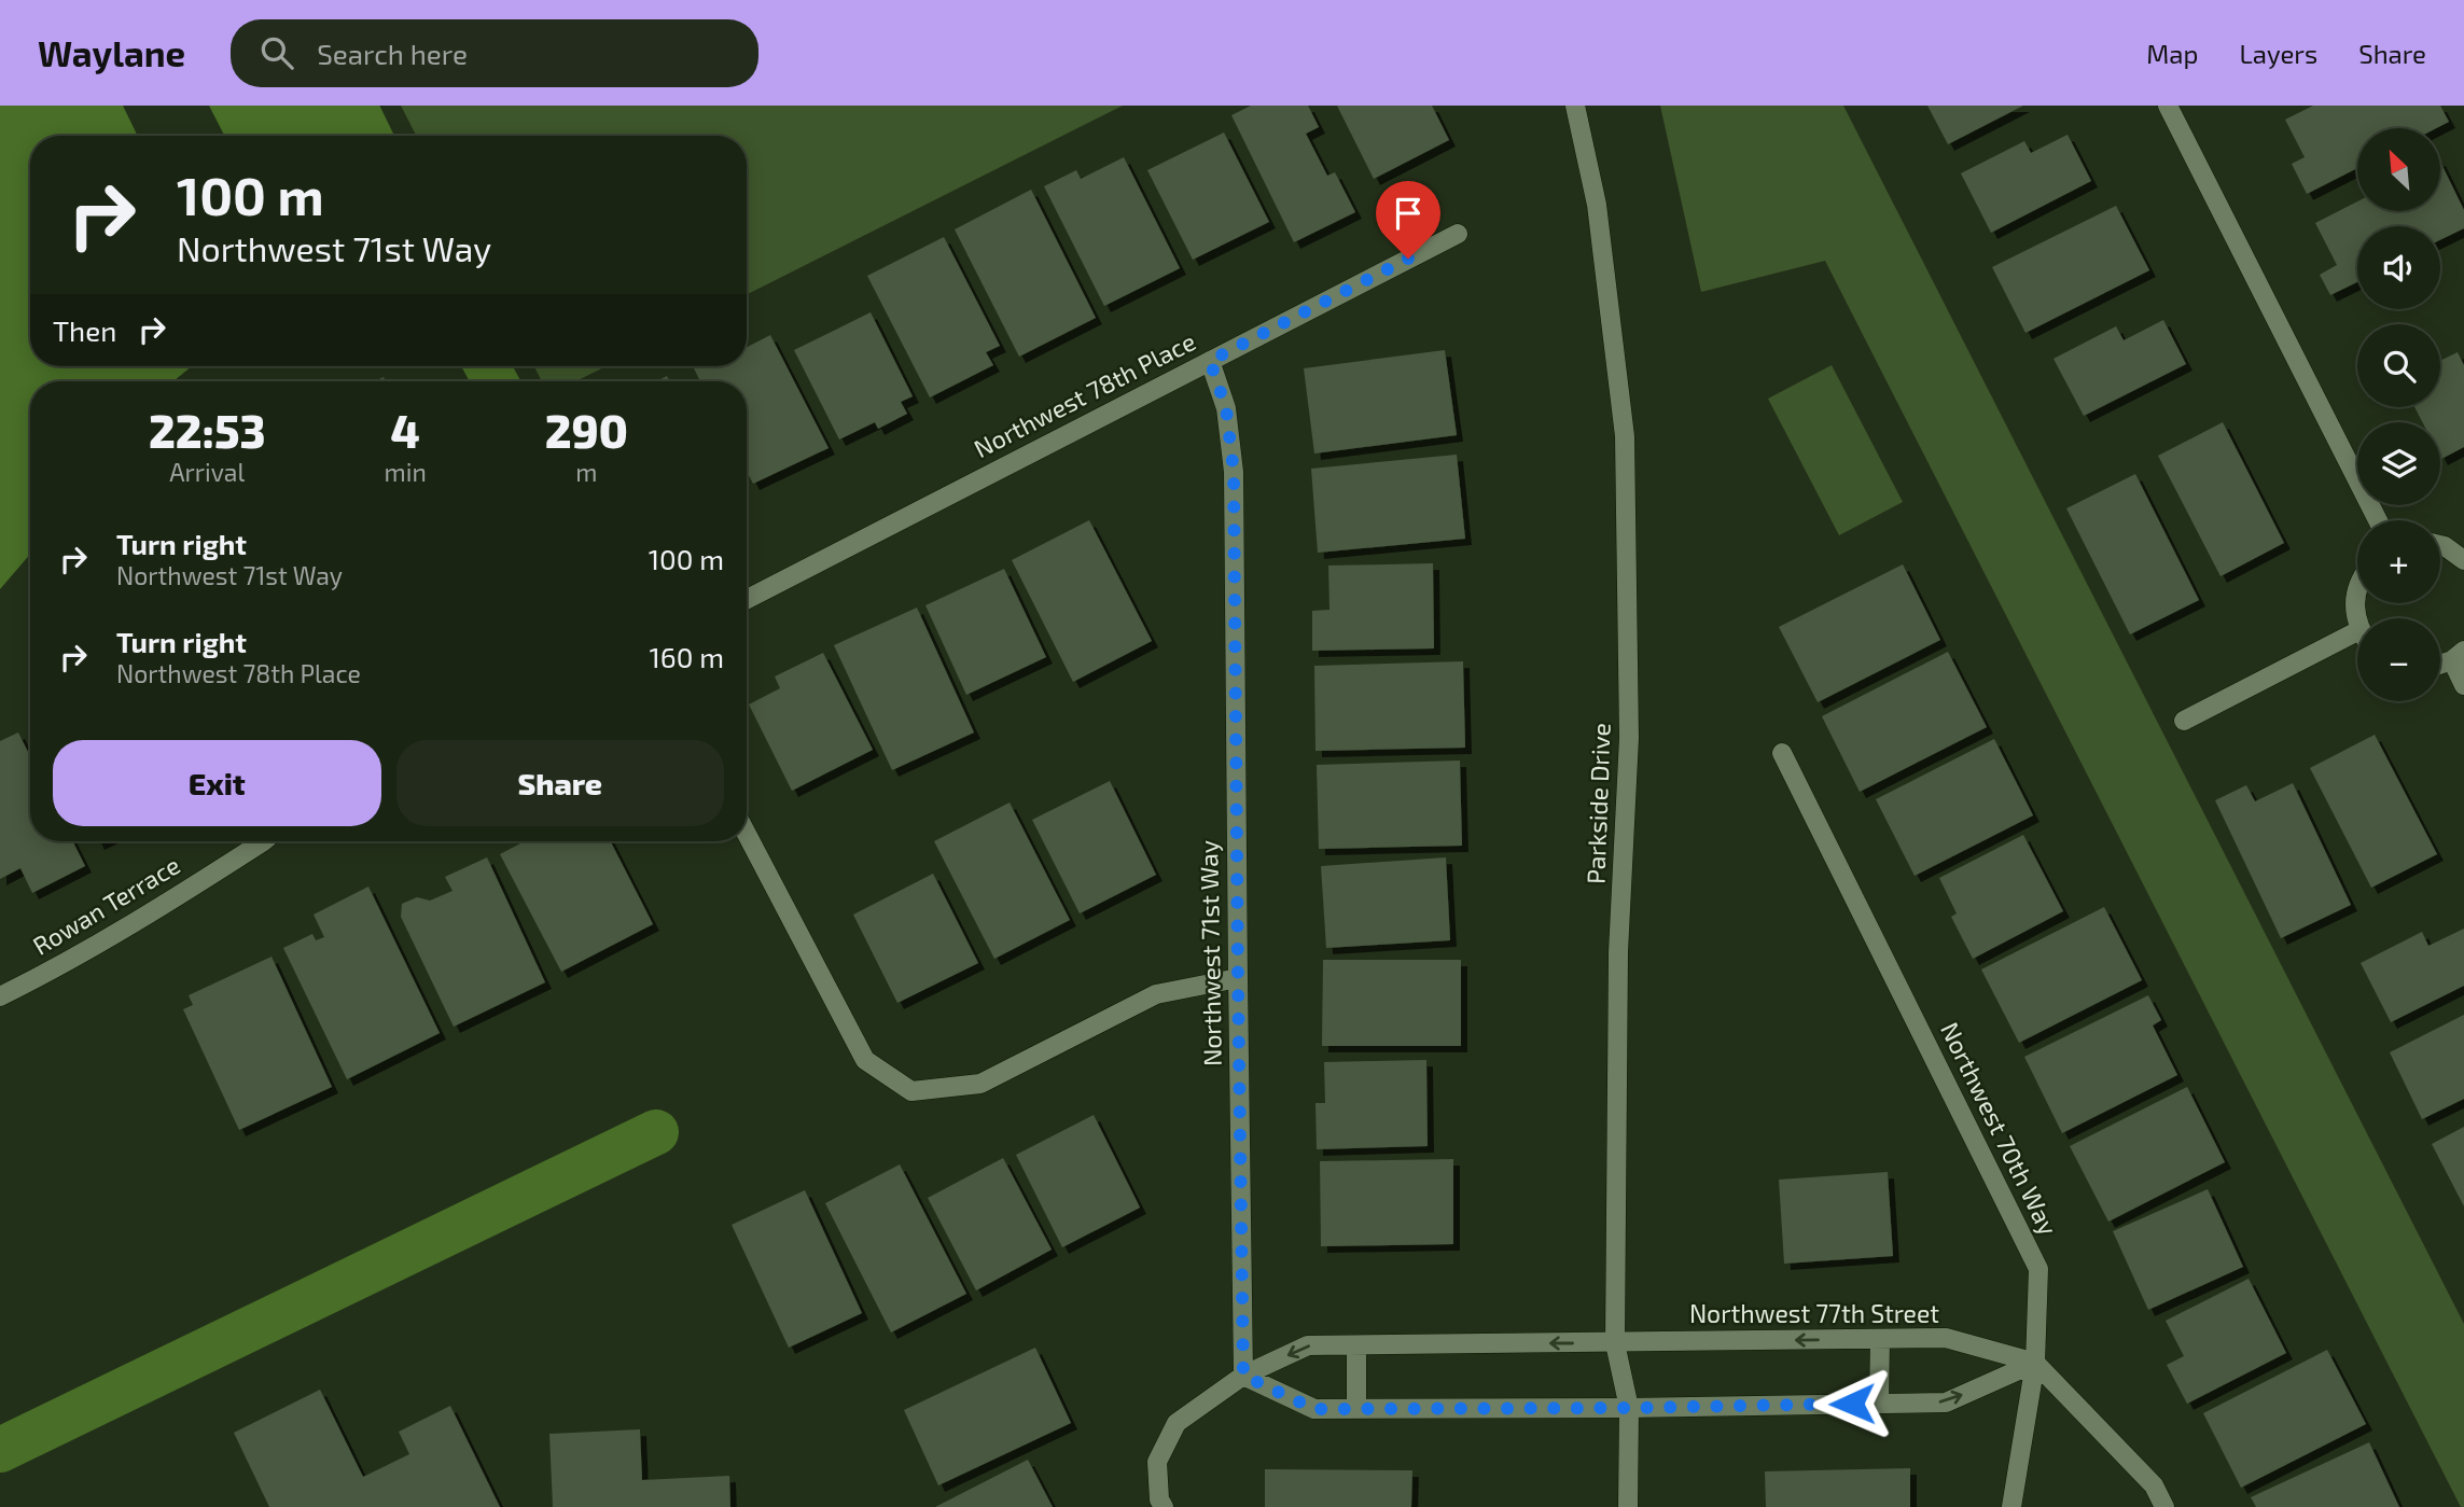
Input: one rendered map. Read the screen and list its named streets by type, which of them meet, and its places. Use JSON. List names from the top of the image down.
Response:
{
  "streets": {
    "street": [
      "Northwest 78th Place",
      "Parkside Drive",
      "Rowan Terrace",
      "Northwest 71st Way",
      "Northwest 70th Way",
      "Northwest 77th Street"
    ]
  },
  "crossings": [
    ["Northwest 78th Place", "Northwest 71st Way"],
    ["Parkside Drive", "Northwest 77th Street"],
    ["Northwest 71st Way", "Northwest 77th Street"],
    ["Northwest 70th Way", "Northwest 77th Street"]
  ],
  "north": "top left",
  "page": {
    "header": "Waylane",
    "search": "Search here",
    "nav": ["Map", "Layers", "Share"],
    "map_buttons": ["+", "−"],
    "turn": ["100 m", "Northwest 71st Way"],
    "then": "Then",
    "eta": [
      "22:53",
      "Arrival",
      "4",
      "min",
      "290",
      "m"
    ],
    "list": [
      {
        "name": "Turn right",
        "note": "Northwest 71st Way",
        "value": "100 m"
      },
      {
        "name": "Turn right",
        "note": "Northwest 78th Place",
        "value": "160 m"
      }
    ],
    "buttons": ["Exit", "Share"]
  }
}
